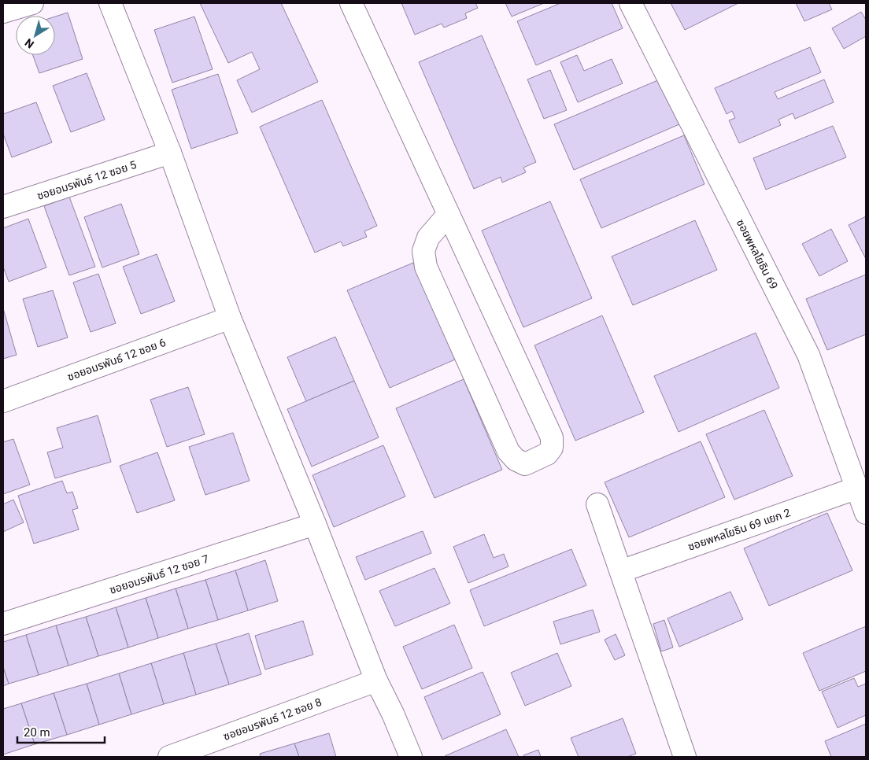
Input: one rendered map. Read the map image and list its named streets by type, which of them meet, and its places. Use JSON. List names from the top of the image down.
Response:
{
  "streets": {
    "street": [
      "ซอยอมรพันธ์ 12 ซอย 5",
      "ซอยพหลโยธิน 69",
      "ซอยอมรพันธ์ 12 ซอย 6",
      "ซอยพหลโยธิน 69 แยก 2",
      "ซอยอมรพันธ์ 12 ซอย 7",
      "ซอยอมรพันธ์ 12 ซอย 8"
    ]
  },
  "crossings": [
    ["ซอยพหลโยธิน 69", "ซอยพหลโยธิน 69 แยก 2"]
  ],
  "scale_bar": "20 m",
  "north": "bottom left"
}
